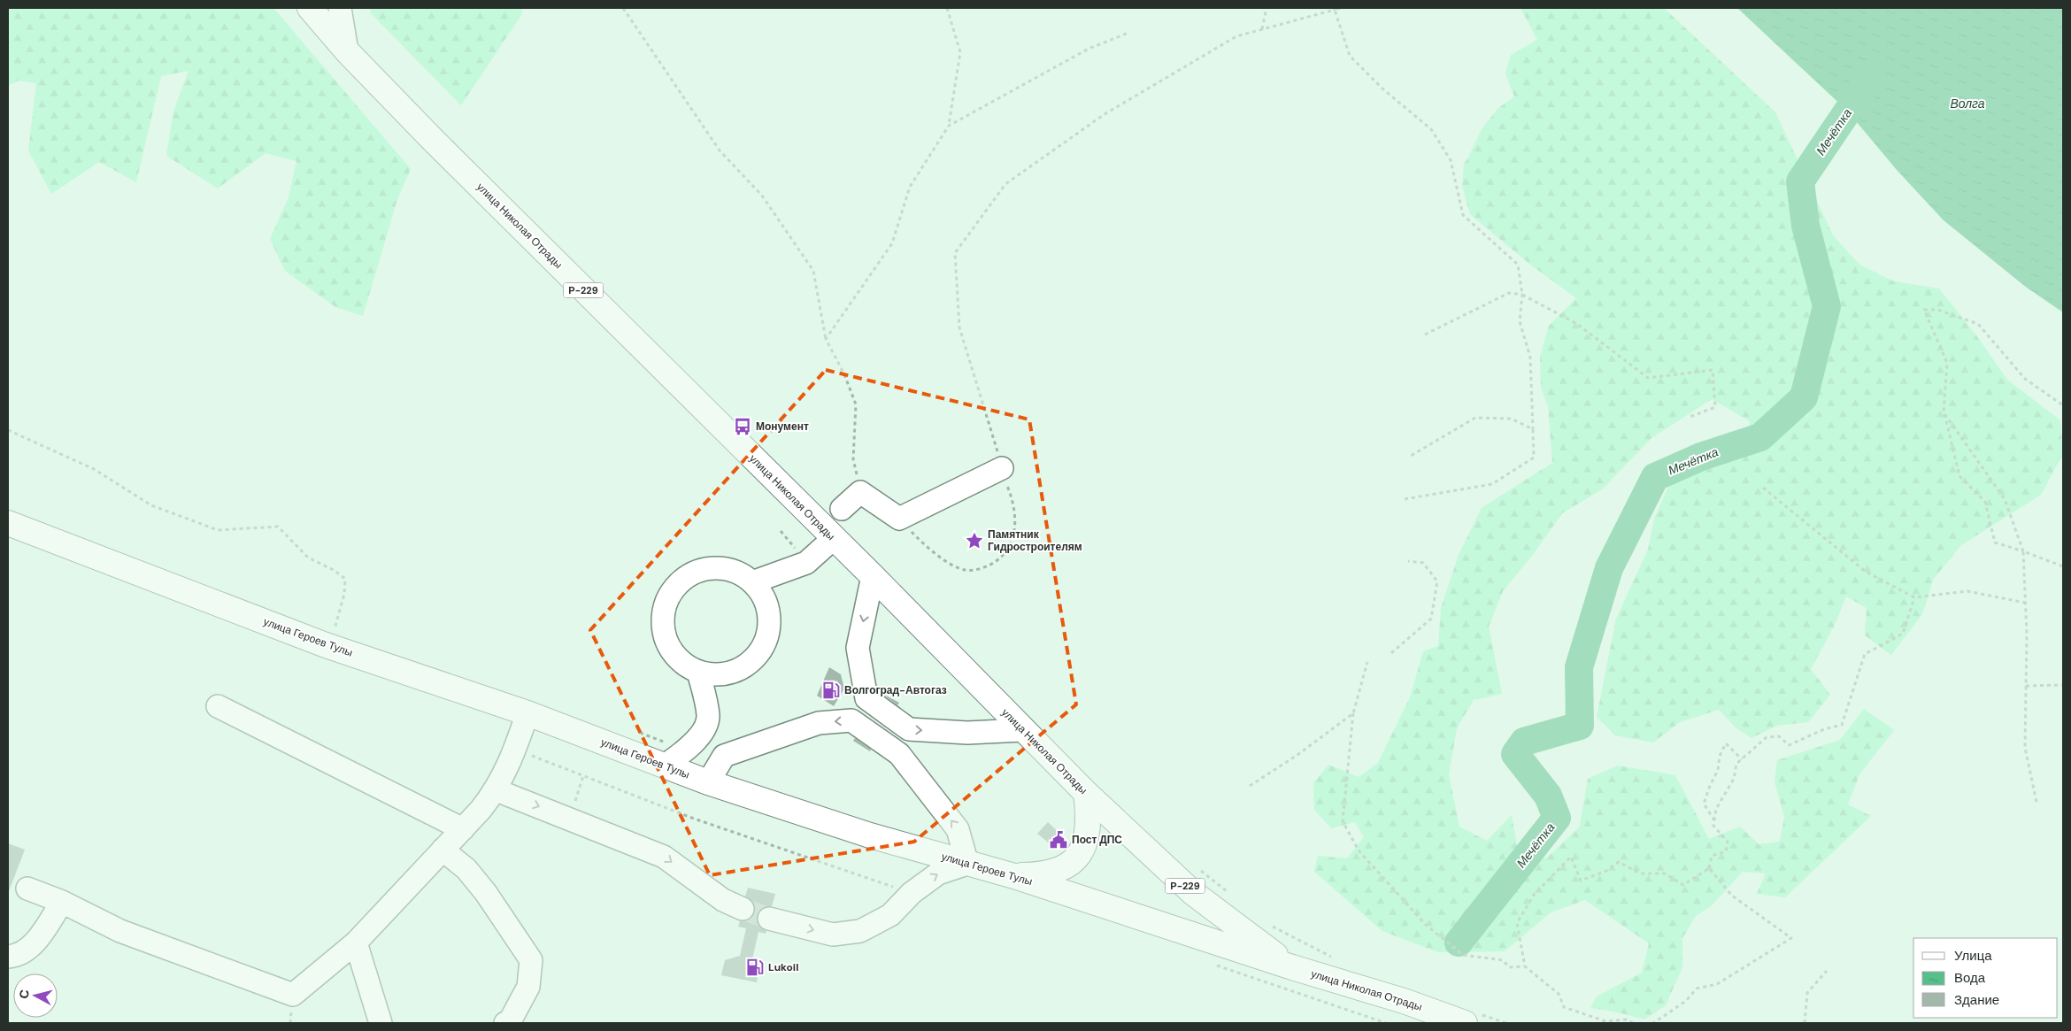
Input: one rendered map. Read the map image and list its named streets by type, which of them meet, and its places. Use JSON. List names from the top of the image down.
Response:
{
  "streets": {
    "main road": ["улица Николая Отрады", "Р-229", "улица Героев Тулы"]
  },
  "crossings": [
    ["улица Николая Отрады", "улица Героев Тулы"]
  ],
  "water": ["Волга", "Мечётка"],
  "places": {
    "bus stop": ["Монумент"],
    "place": ["Памятник Гидростроителям"],
    "fuel station": ["Волгоград-Автогаз", "Lukoil"],
    "public building": ["Пост ДПС"]
  },
  "legend": ["Улица", "Вода", "Здание"],
  "north": "left"
}
